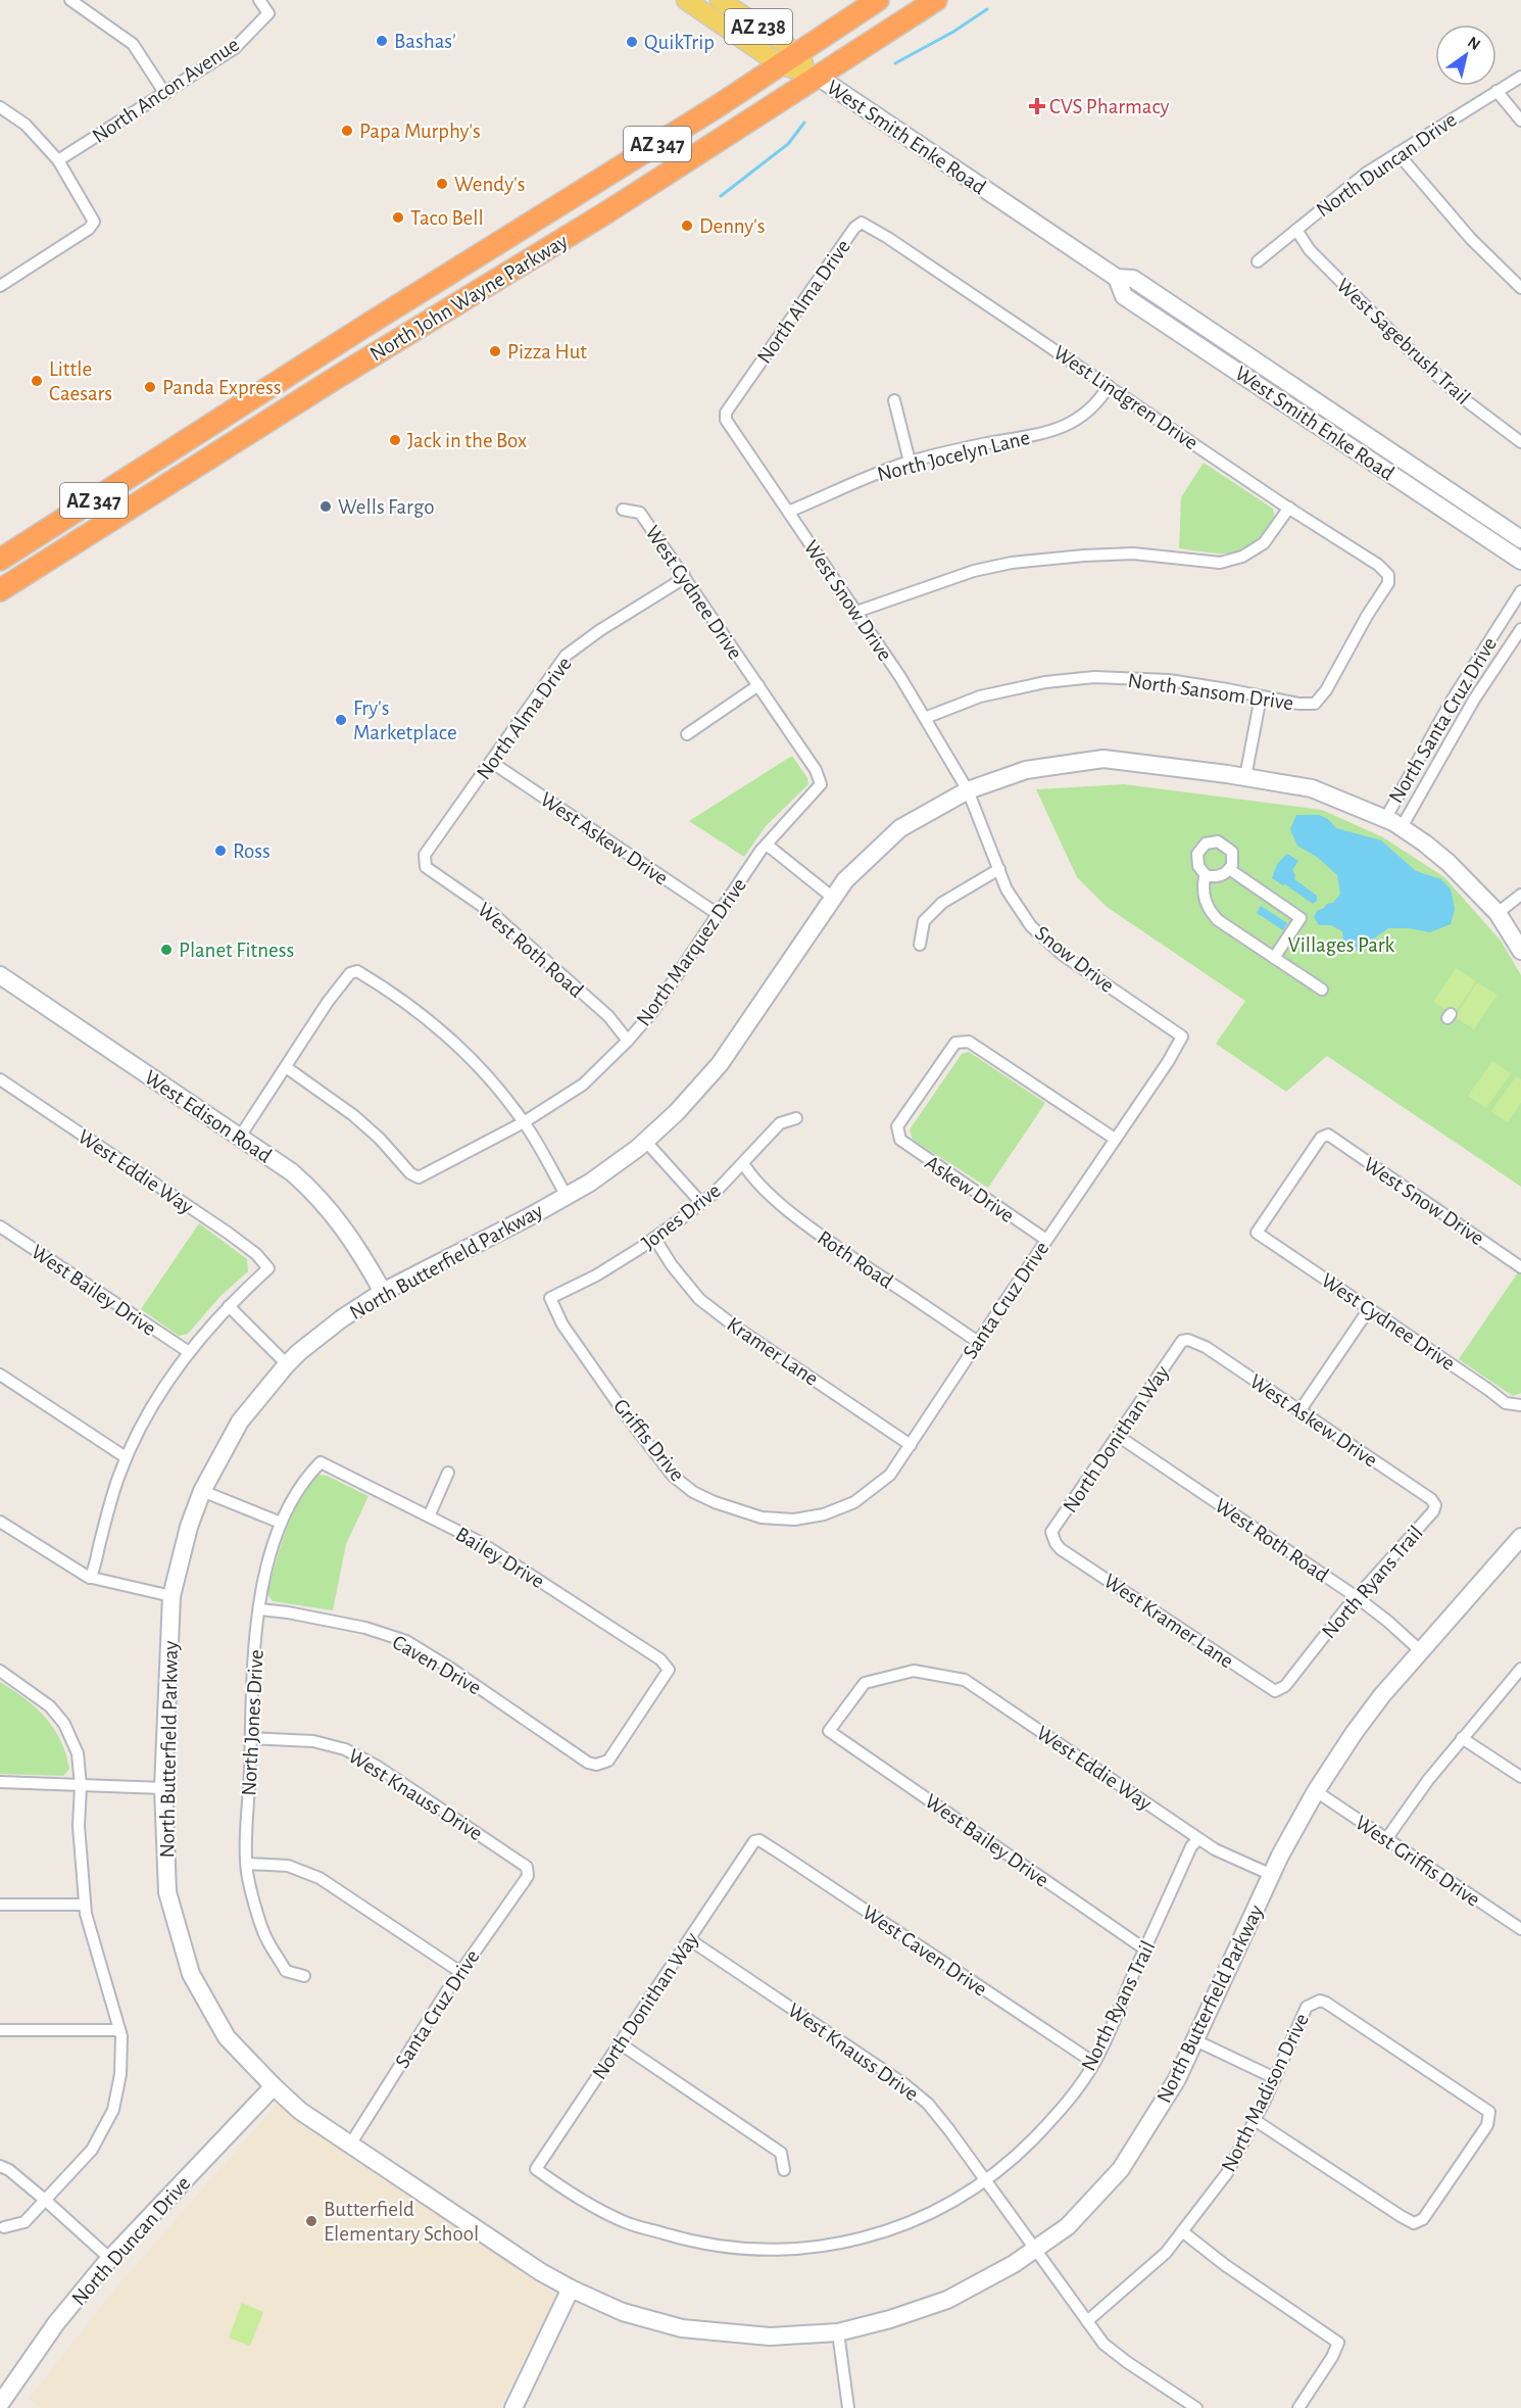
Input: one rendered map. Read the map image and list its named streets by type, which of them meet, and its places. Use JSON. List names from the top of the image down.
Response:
{
  "streets": {
    "highway": ["AZ 347", "North John Wayne Parkway"],
    "main road": ["AZ 238", "West Smith Enke Road"],
    "street": [
      "North Ancon Avenue",
      "North Duncan Drive",
      "North Alma Drive",
      "West Sagebrush Trail",
      "West Lindgren Drive",
      "North Jocelyn Lane",
      "West Cydnee Drive",
      "West Snow Drive",
      "North Sansom Drive",
      "North Santa Cruz Drive",
      "West Askew Drive",
      "West Roth Road",
      "North Marquez Drive",
      "Snow Drive",
      "West Edison Road",
      "West Eddie Way",
      "Askew Drive",
      "Jones Drive",
      "Roth Road",
      "North Butterfield Parkway",
      "West Bailey Drive",
      "Santa Cruz Drive",
      "Kramer Lane",
      "North Donithan Way",
      "Griffis Drive",
      "Bailey Drive",
      "North Ryans Trail",
      "West Kramer Lane",
      "Caven Drive",
      "North Jones Drive",
      "West Knauss Drive",
      "West Griffis Drive",
      "West Caven Drive",
      "North Madison Drive"
    ]
  },
  "crossings": [
    ["West Smith Enke Road", "AZ 347"],
    ["West Smith Enke Road", "North John Wayne Parkway"],
    ["North Duncan Drive", "West Sagebrush Trail"],
    ["North Duncan Drive", "North Butterfield Parkway"],
    ["North Alma Drive", "West Lindgren Drive"],
    ["North Alma Drive", "West Cydnee Drive"],
    ["North Alma Drive", "West Snow Drive"],
    ["North Alma Drive", "West Askew Drive"],
    ["North Alma Drive", "West Roth Road"],
    ["West Lindgren Drive", "North Jocelyn Lane"],
    ["West Lindgren Drive", "North Sansom Drive"],
    ["North Jocelyn Lane", "West Snow Drive"],
    ["West Cydnee Drive", "West Snow Drive"],
    ["West Cydnee Drive", "North Marquez Drive"],
    ["West Snow Drive", "North Sansom Drive"],
    ["West Snow Drive", "Snow Drive"],
    ["West Snow Drive", "North Butterfield Parkway"],
    ["North Santa Cruz Drive", "North Butterfield Parkway"],
    ["West Askew Drive", "North Marquez Drive"],
    ["West Askew Drive", "North Donithan Way"],
    ["West Askew Drive", "North Ryans Trail"],
    ["West Roth Road", "North Marquez Drive"],
    ["West Roth Road", "North Butterfield Parkway"],
    ["West Roth Road", "North Donithan Way"],
    ["West Roth Road", "North Ryans Trail"],
    ["Snow Drive", "North Butterfield Parkway"],
    ["Snow Drive", "Santa Cruz Drive"],
    ["West Edison Road", "North Butterfield Parkway"],
    ["West Eddie Way", "North Butterfield Parkway"],
    ["West Eddie Way", "West Bailey Drive"],
    ["West Eddie Way", "North Ryans Trail"],
    ["Askew Drive", "Santa Cruz Drive"],
    ["Jones Drive", "Roth Road"],
    ["Jones Drive", "Kramer Lane"],
    ["Jones Drive", "Griffis Drive"],
    ["Roth Road", "Santa Cruz Drive"],
    ["North Butterfield Parkway", "Santa Cruz Drive"],
    ["North Butterfield Parkway", "West Knauss Drive"],
    ["North Butterfield Parkway", "West Griffis Drive"],
    ["West Bailey Drive", "North Ryans Trail"],
    ["Santa Cruz Drive", "Kramer Lane"],
    ["Santa Cruz Drive", "Griffis Drive"],
    ["Santa Cruz Drive", "West Knauss Drive"],
    ["North Donithan Way", "North Ryans Trail"],
    ["North Donithan Way", "West Kramer Lane"],
    ["North Donithan Way", "West Knauss Drive"],
    ["North Donithan Way", "West Caven Drive"],
    ["Bailey Drive", "Caven Drive"],
    ["Bailey Drive", "North Jones Drive"],
    ["North Ryans Trail", "West Kramer Lane"],
    ["North Ryans Trail", "West Knauss Drive"],
    ["North Ryans Trail", "West Caven Drive"],
    ["Caven Drive", "North Jones Drive"],
    ["North Jones Drive", "West Knauss Drive"],
    ["West Knauss Drive", "North Madison Drive"]
  ],
  "parks": ["Villages Park"],
  "places": {
    "other": [
      "Bashas'",
      "QuikTrip",
      "Papa Murphy's",
      "Wendy's",
      "Taco Bell",
      "Denny's",
      "Pizza Hut",
      "Little Caesars",
      "Panda Express",
      "Jack in the Box",
      "Wells Fargo",
      "Fry's Marketplace",
      "Ross",
      "Planet Fitness",
      "Butterfield Elementary School"
    ],
    "health": ["CVS Pharmacy"]
  },
  "north": "top right"
}
